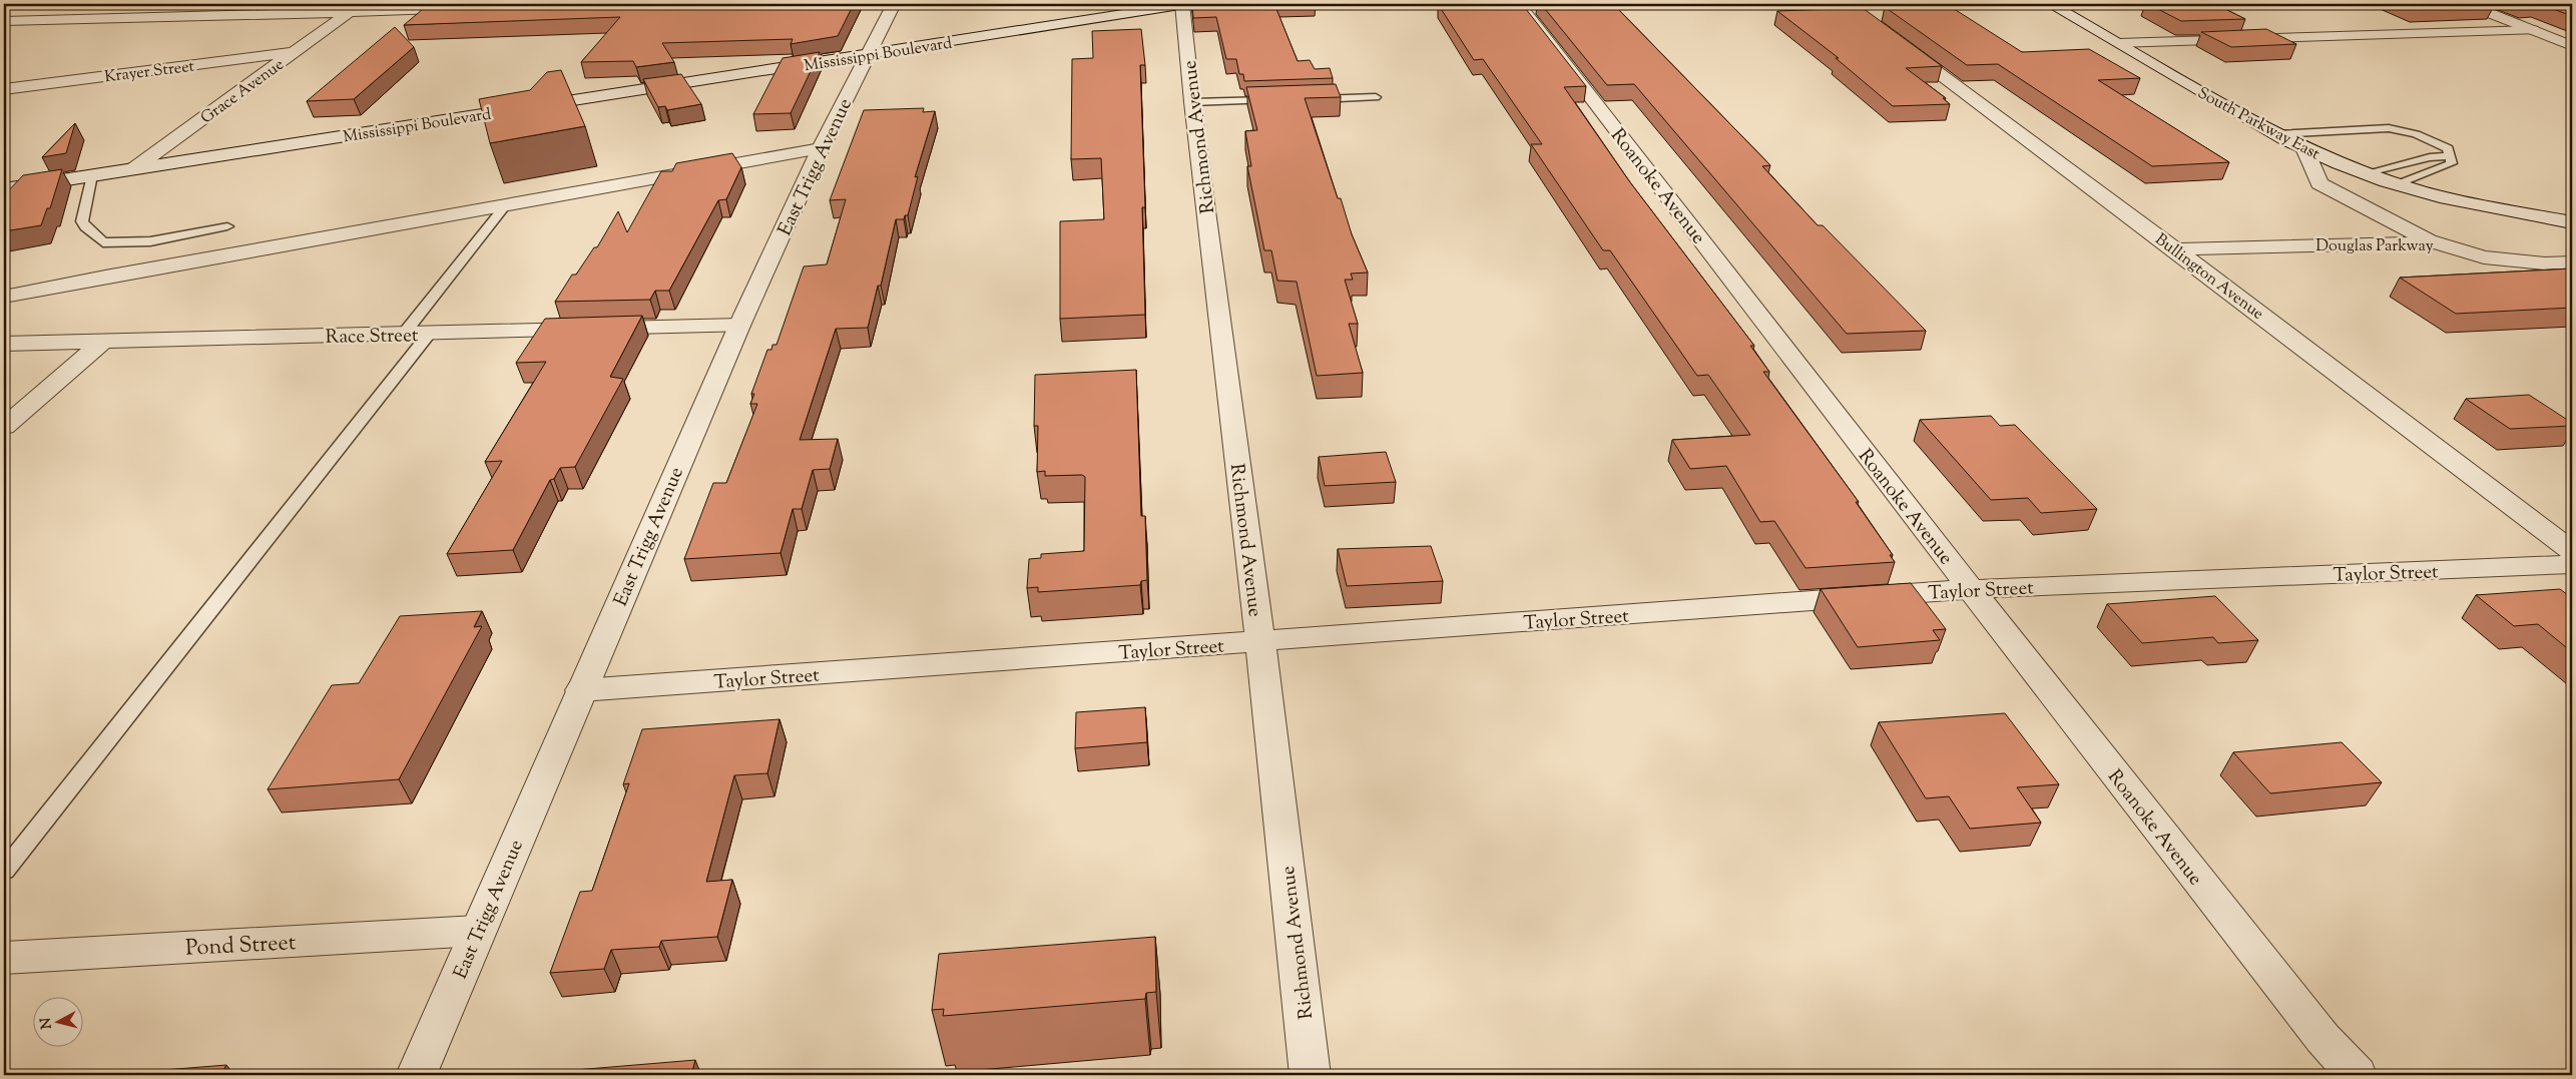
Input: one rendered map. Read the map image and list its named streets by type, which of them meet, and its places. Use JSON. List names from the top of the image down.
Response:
{
  "streets": {
    "street": [
      "Mississippi Boulevard",
      "Krayer Street",
      "Grace Avenue",
      "South Parkway East",
      "Richmond Avenue",
      "East Trigg Avenue",
      "Roanoke Avenue",
      "Douglas Parkway",
      "Bullington Avenue",
      "Race Street",
      "Taylor Street",
      "Pond Street"
    ]
  },
  "crossings": [
    ["Mississippi Boulevard", "Grace Avenue"],
    ["Mississippi Boulevard", "Richmond Avenue"],
    ["Mississippi Boulevard", "East Trigg Avenue"],
    ["Krayer Street", "Grace Avenue"],
    ["Richmond Avenue", "Taylor Street"],
    ["East Trigg Avenue", "Race Street"],
    ["East Trigg Avenue", "Taylor Street"],
    ["East Trigg Avenue", "Pond Street"],
    ["Roanoke Avenue", "Taylor Street"],
    ["Douglas Parkway", "Bullington Avenue"]
  ],
  "north": "left"
}
